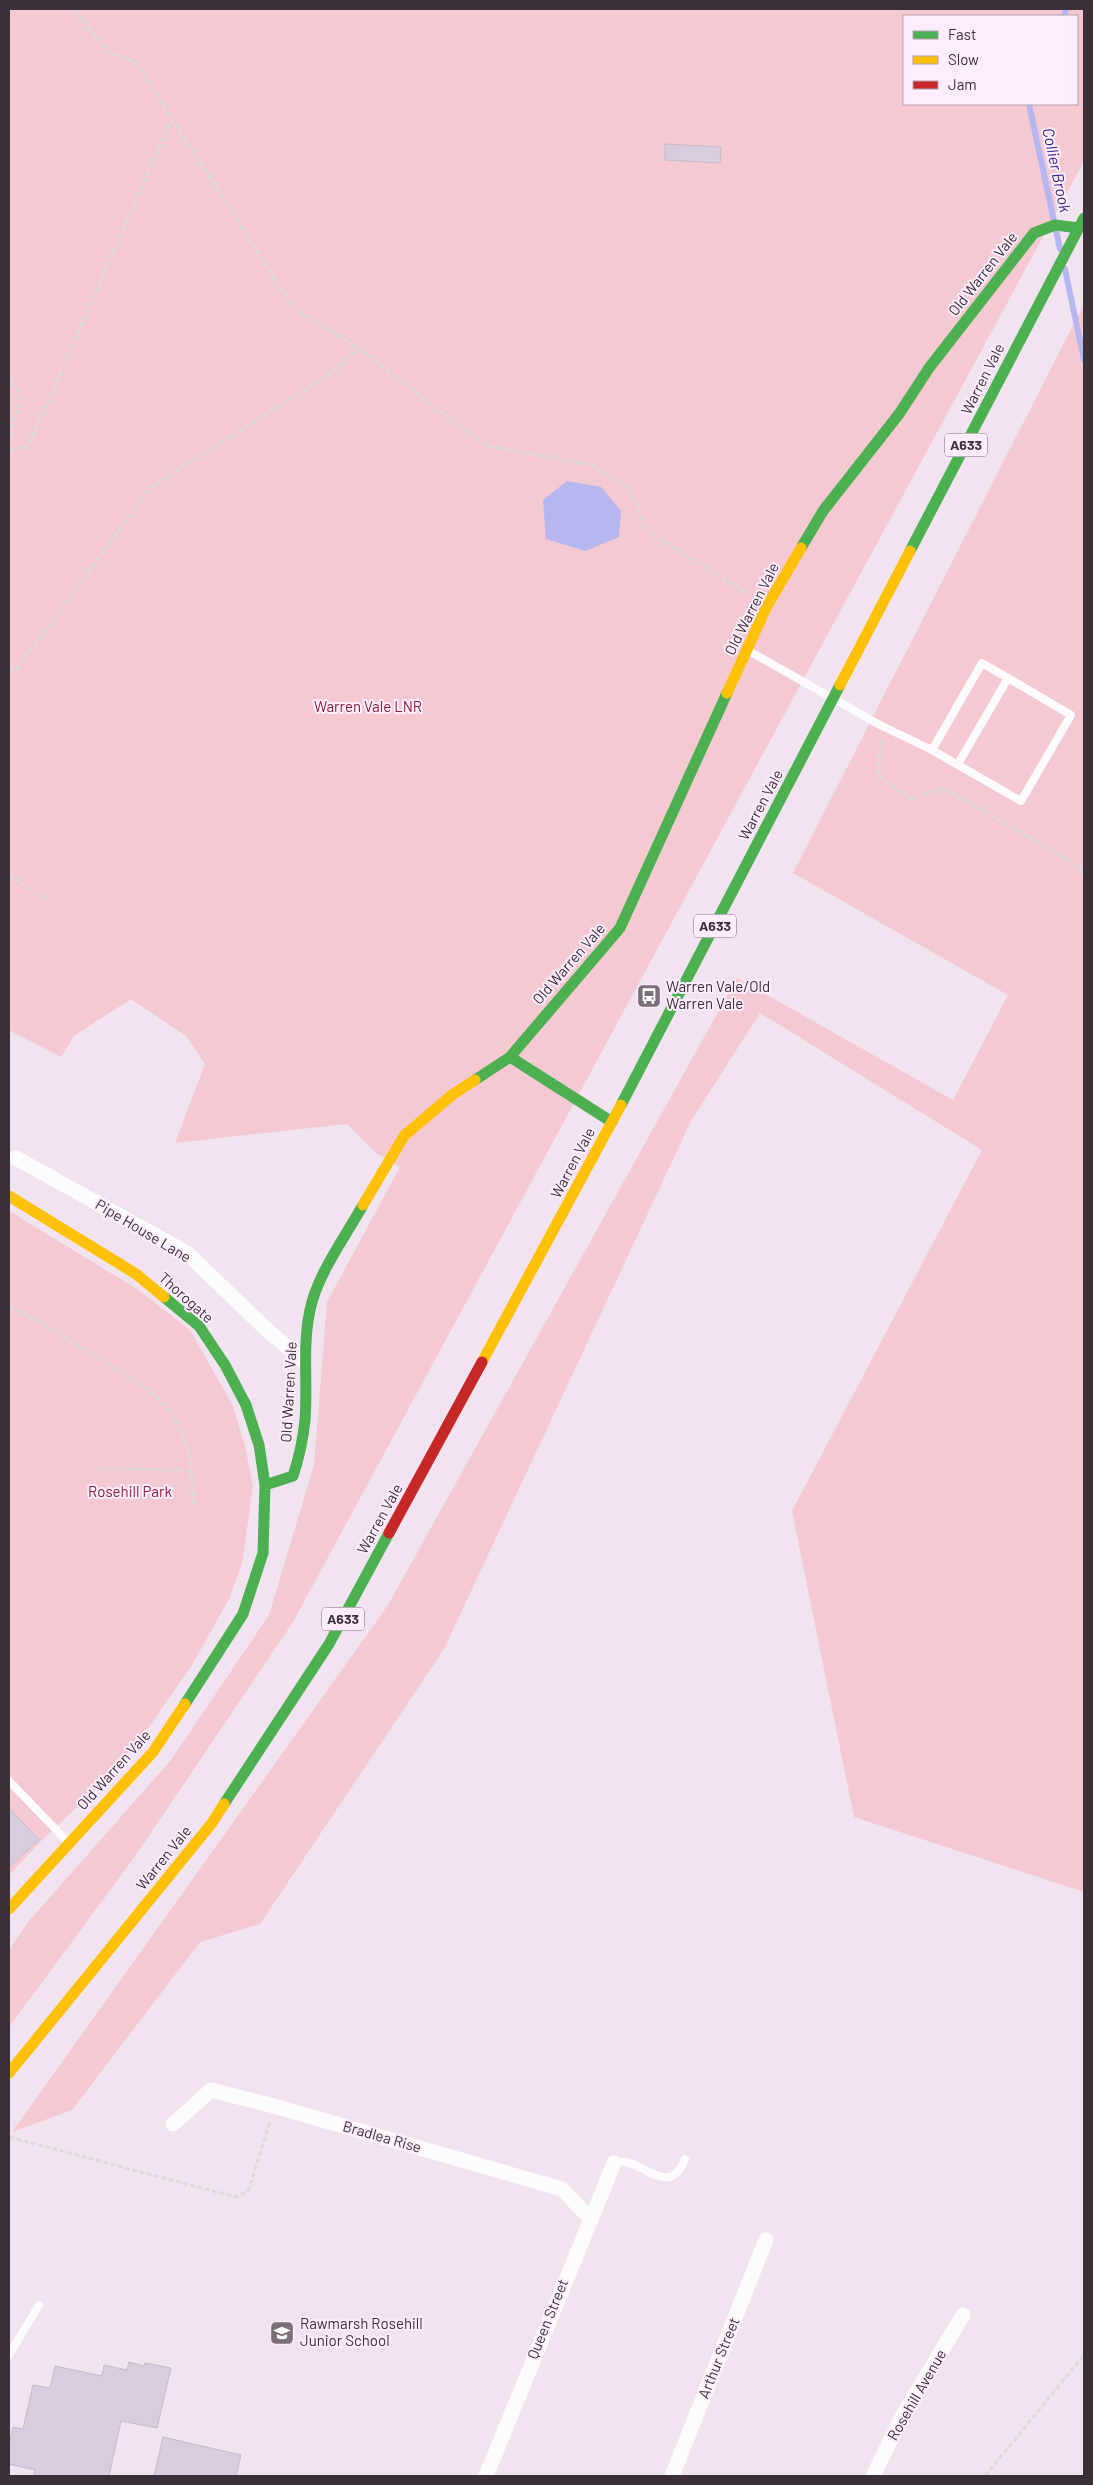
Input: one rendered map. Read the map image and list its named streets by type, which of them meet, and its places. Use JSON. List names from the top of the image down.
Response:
{
  "streets": {
    "street": [
      "Old Warren Vale",
      "Warren Vale",
      "A633",
      "Pipe House Lane",
      "Thorogate",
      "Bradlea Rise",
      "Queen Street",
      "Arthur Street",
      "Rosehill Avenue"
    ]
  },
  "crossings": [
    ["Old Warren Vale", "Warren Vale"],
    ["Old Warren Vale", "Pipe House Lane"],
    ["Old Warren Vale", "Thorogate"],
    ["Bradlea Rise", "Queen Street"]
  ],
  "water": ["Collier Brook"],
  "parks": ["Warren Vale LNR", "Rosehill Park"],
  "places": {
    "bus stop": ["Warren Vale/Old Warren Vale"],
    "school or university": ["Rawmarsh Rosehill Junior School"]
  },
  "legend": ["Fast", "Slow", "Jam"]
}
